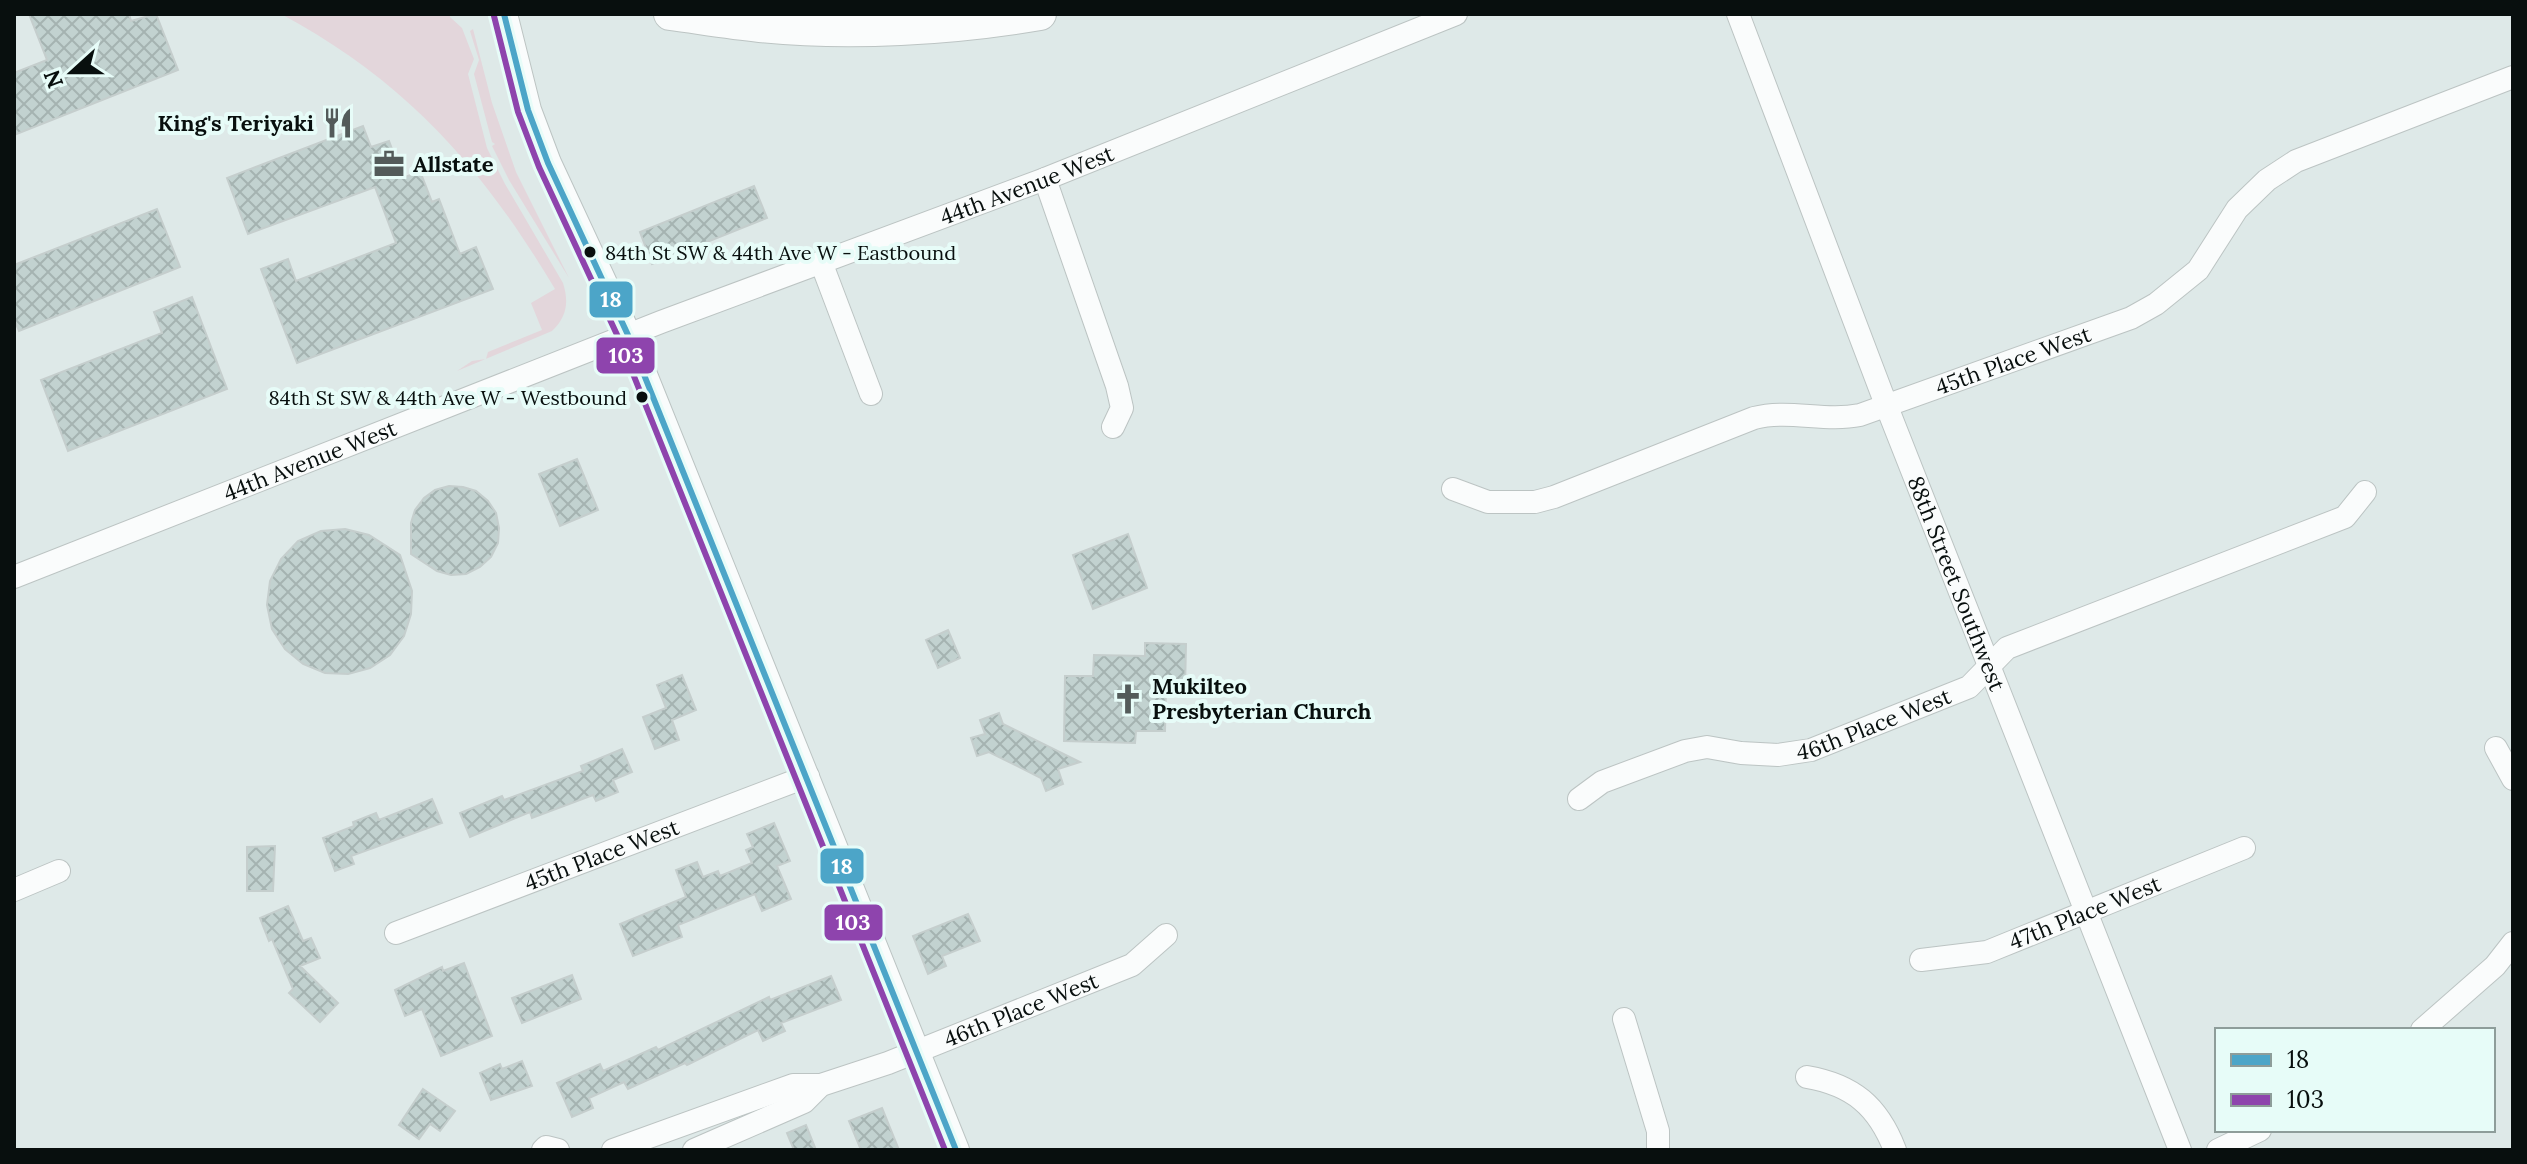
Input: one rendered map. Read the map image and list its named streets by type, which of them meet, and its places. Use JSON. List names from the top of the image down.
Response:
{
  "streets": {
    "street": [
      "44th Avenue West",
      "45th Place West",
      "88th Street Southwest",
      "46th Place West",
      "47th Place West"
    ]
  },
  "crossings": [
    ["45th Place West", "88th Street Southwest"],
    ["88th Street Southwest", "46th Place West"],
    ["88th Street Southwest", "47th Place West"]
  ],
  "places": {
    "restaurant": ["King's Teriyaki"],
    "office": ["Allstate"],
    "other": ["84th St SW & 44th Ave W - Eastbound", "84th St SW & 44th Ave W - Westbound"],
    "church": ["Mukilteo Presbyterian Church"]
  },
  "lines": ["transit line 18", "transit line 103"],
  "legend": ["18", "103"],
  "north": "left"
}
